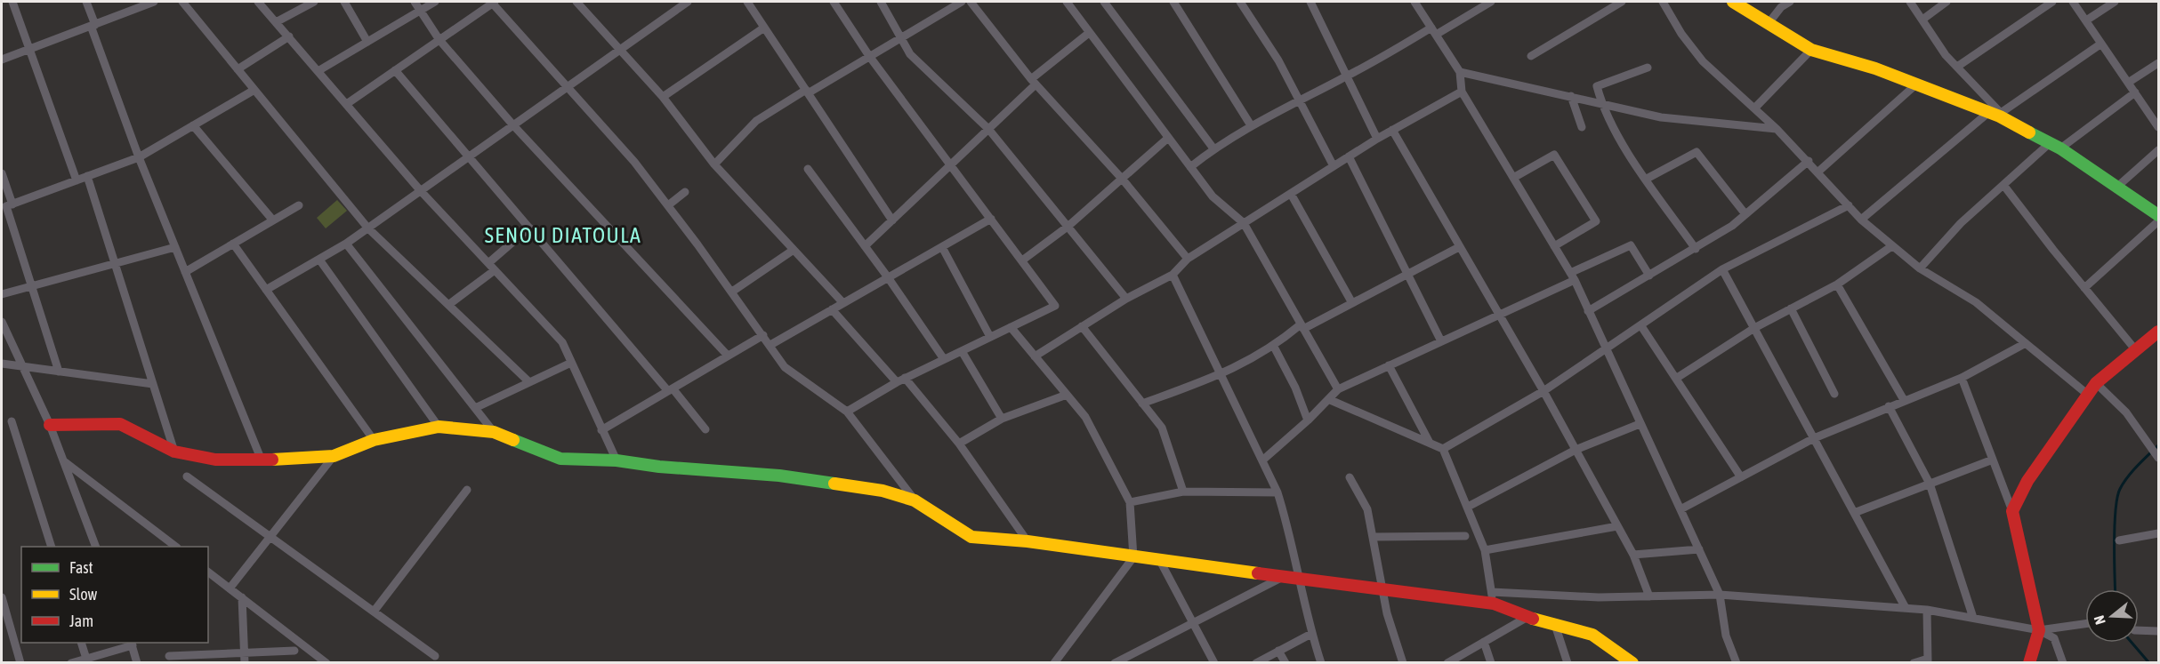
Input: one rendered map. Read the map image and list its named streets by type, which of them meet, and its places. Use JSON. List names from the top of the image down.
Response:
{
  "districts": ["SENOU DIATOULA"],
  "legend": ["Fast", "Slow", "Jam"],
  "north": "left"
}
